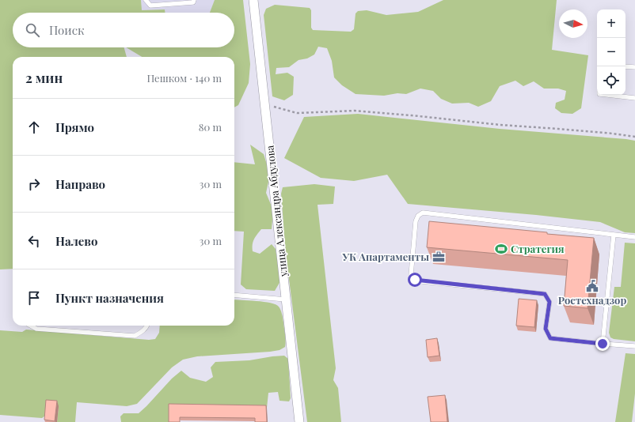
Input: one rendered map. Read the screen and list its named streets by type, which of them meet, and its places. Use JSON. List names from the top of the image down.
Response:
{
  "streets": {
    "street": ["улица Александра Абдулова"]
  },
  "places": {
    "sports": ["Стратегия"],
    "office": ["УК Апартаменты"],
    "public building": ["Ростехнадзор"]
  },
  "north": "right",
  "page": {
    "map_buttons": ["+", "−"],
    "search": "Поиск",
    "heading": ["2 мин", "Пешком · 140 m"],
    "list": [
      ["Прямо", "80 m"],
      ["Направо", "30 m"],
      ["Налево", "30 m"],
      "Пункт назначения"
    ]
  }
}
